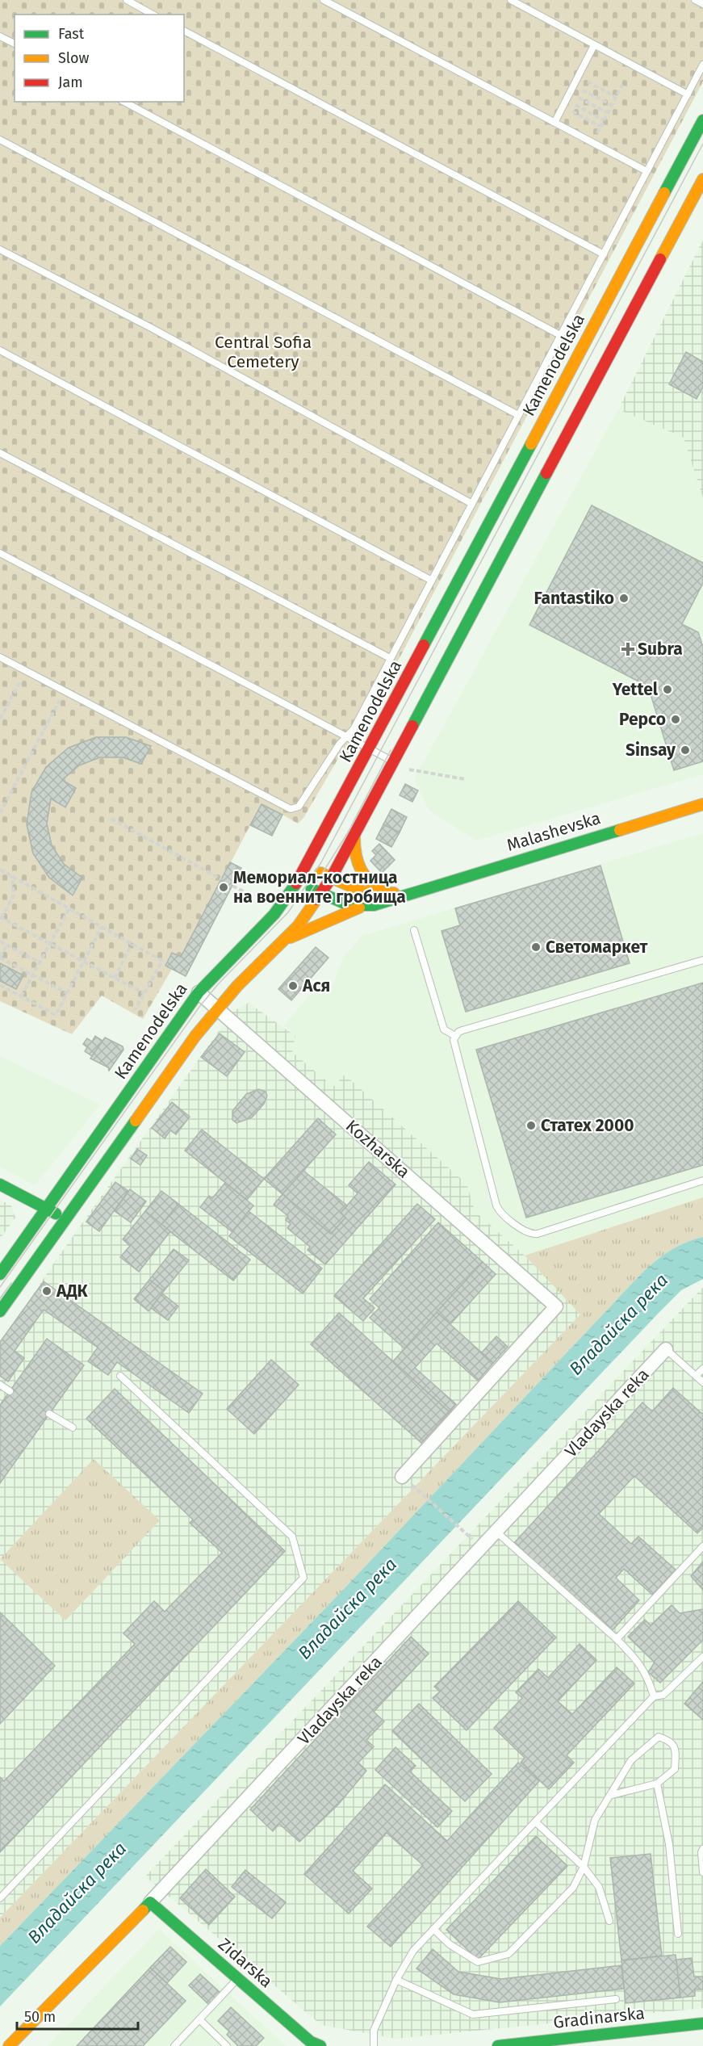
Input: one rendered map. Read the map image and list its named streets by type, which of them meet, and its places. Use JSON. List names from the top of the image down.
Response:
{
  "streets": {
    "street": [
      "Kamenodelska",
      "Malashevska",
      "Kozharska",
      "Vladayska reka",
      "Zidarska",
      "Gradinarska"
    ]
  },
  "crossings": [
    ["Kamenodelska", "Malashevska"],
    ["Kamenodelska", "Kozharska"],
    ["Vladayska reka", "Zidarska"]
  ],
  "water": ["Владайска река"],
  "parks": ["Central Sofia Cemetery"],
  "places": {
    "other": [
      "Fantastiko",
      "Yettel",
      "Pepco",
      "Sinsay",
      "Мемориал-костница на военните гробища",
      "Светомаркет",
      "Ася",
      "Статех 2000",
      "АДК"
    ],
    "health": ["Subra"]
  },
  "legend": ["Fast", "Slow", "Jam"],
  "scale_bar": "50 m"
}
